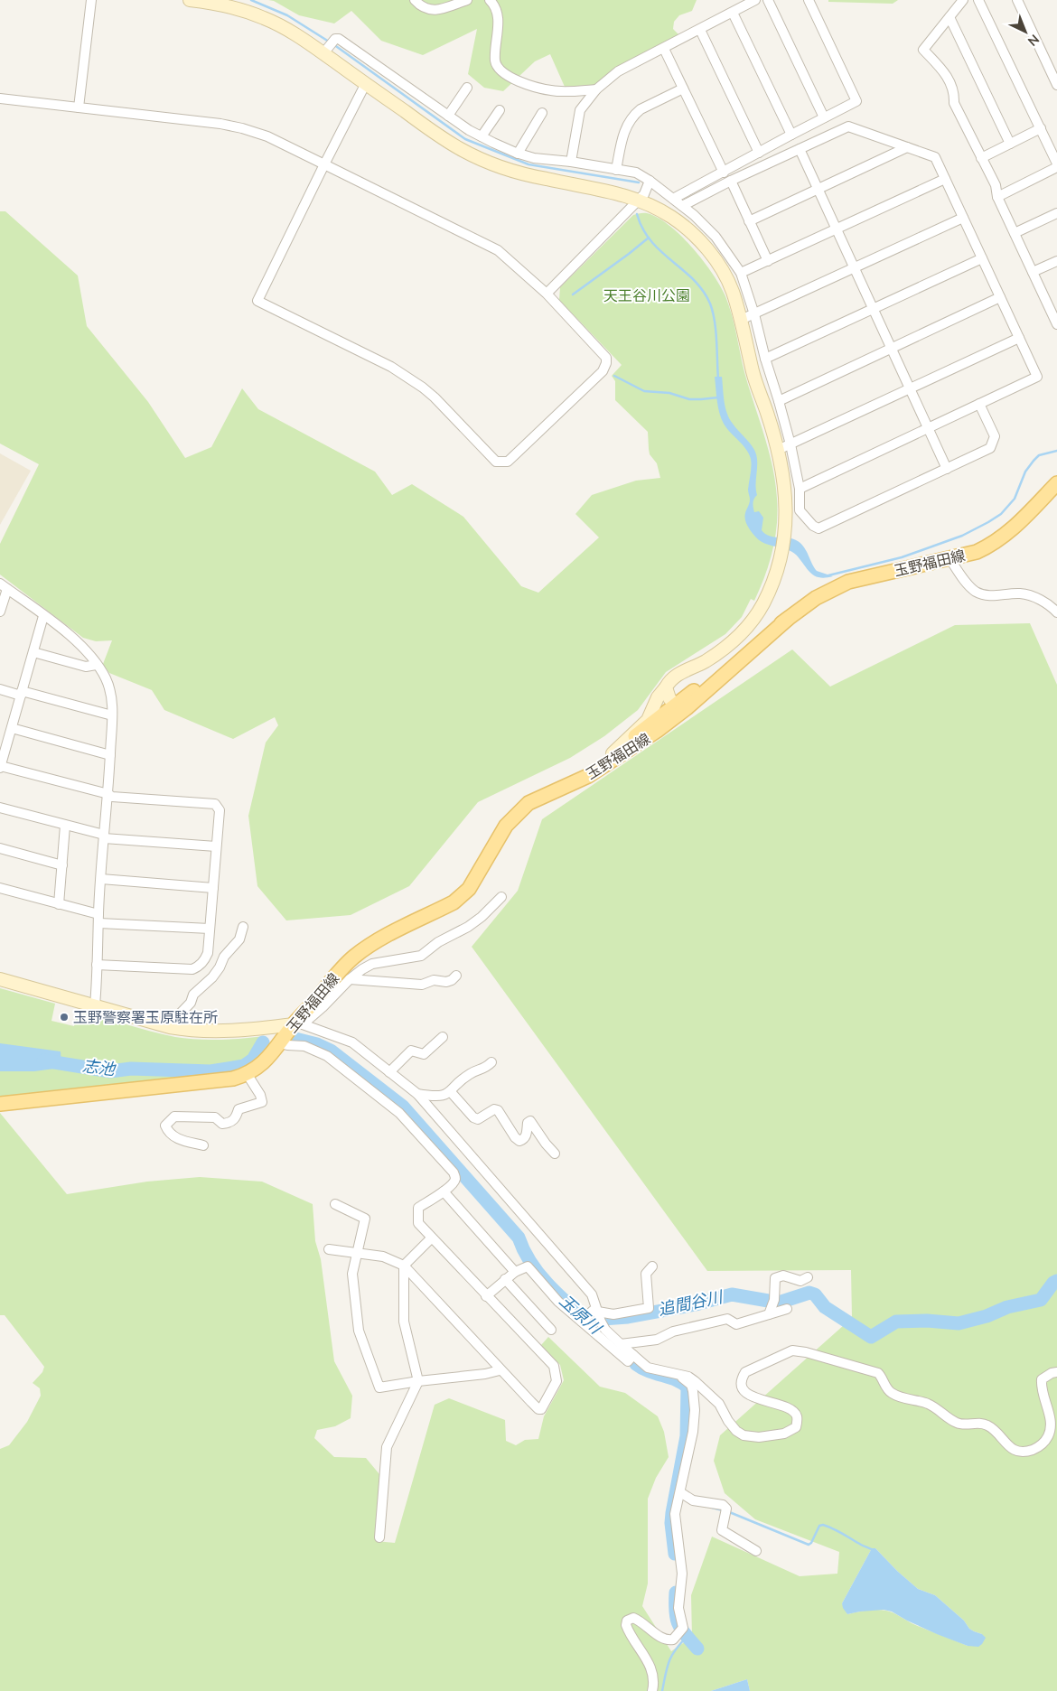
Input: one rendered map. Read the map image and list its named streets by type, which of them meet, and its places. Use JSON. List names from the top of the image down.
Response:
{
  "streets": {
    "main road": ["玉野福田線"]
  },
  "water": ["志池", "追間谷川", "玉原川"],
  "parks": ["天王谷川公園"],
  "places": ["玉野警察署玉原駐在所"],
  "north": "bottom right"
}
